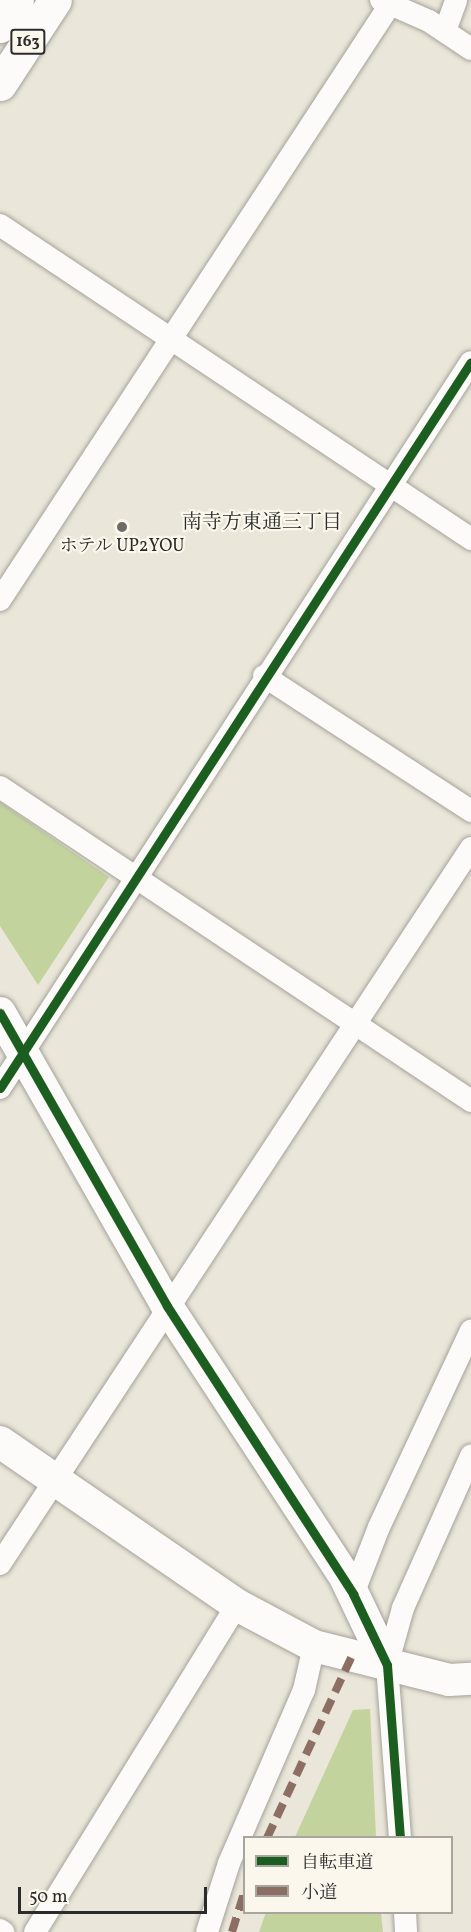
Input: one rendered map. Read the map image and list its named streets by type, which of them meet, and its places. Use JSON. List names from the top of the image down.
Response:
{
  "streets": {
    "highway": ["163"]
  },
  "districts": ["南寺方東通三丁目"],
  "places": ["ホテル UP2YOU"],
  "legend": ["自転車道", "小道"],
  "scale_bar": "50 m"
}
